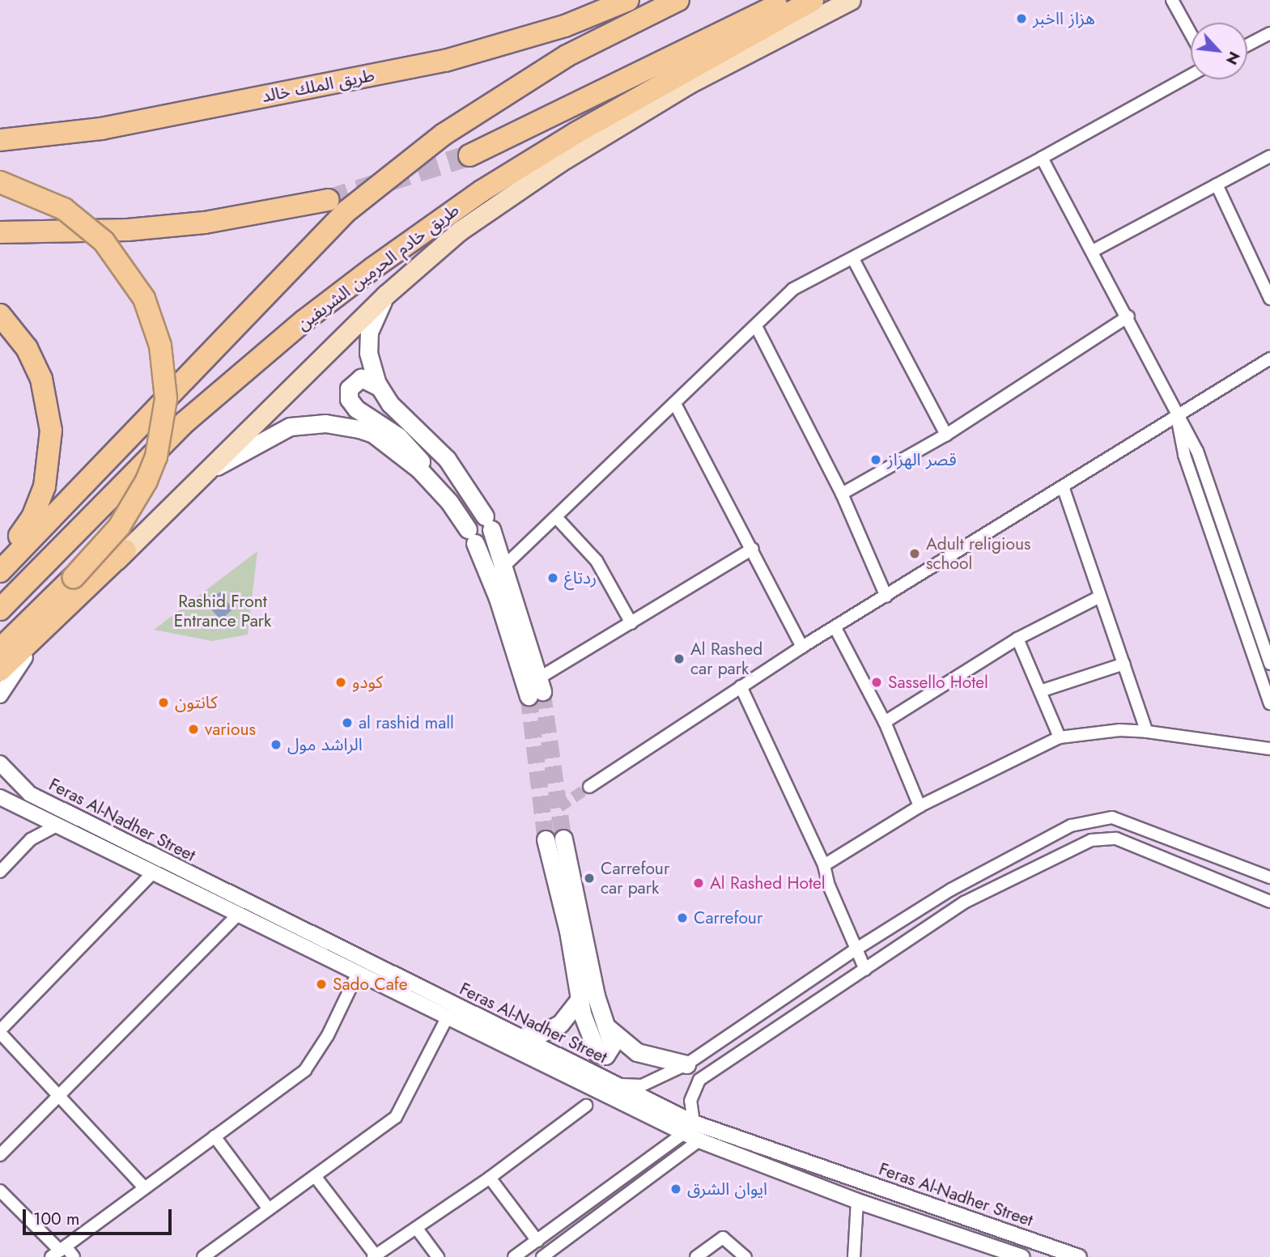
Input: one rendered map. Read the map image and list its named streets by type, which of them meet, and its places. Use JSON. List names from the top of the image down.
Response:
{
  "streets": {
    "highway": ["طريق الملك خالد", "طريق خادم الحرمين الشريفين"],
    "street": ["Feras Al-Nadher Street"]
  },
  "parks": ["Rashid Front Entrance Park"],
  "places": [
    "هزاز ااخبر",
    "قصر الهزاز",
    "Adult religious school",
    "ردتاغ",
    "Al Rashed car park",
    "كودو",
    "Sassello Hotel",
    "كانتون",
    "al rashid mall",
    "various",
    "الراشد مول",
    "Carrefour car park",
    "Al Rashed Hotel",
    "Carrefour",
    "Sado Cafe",
    "ايوان الشرق"
  ],
  "scale_bar": "100 m",
  "north": "bottom right"
}
